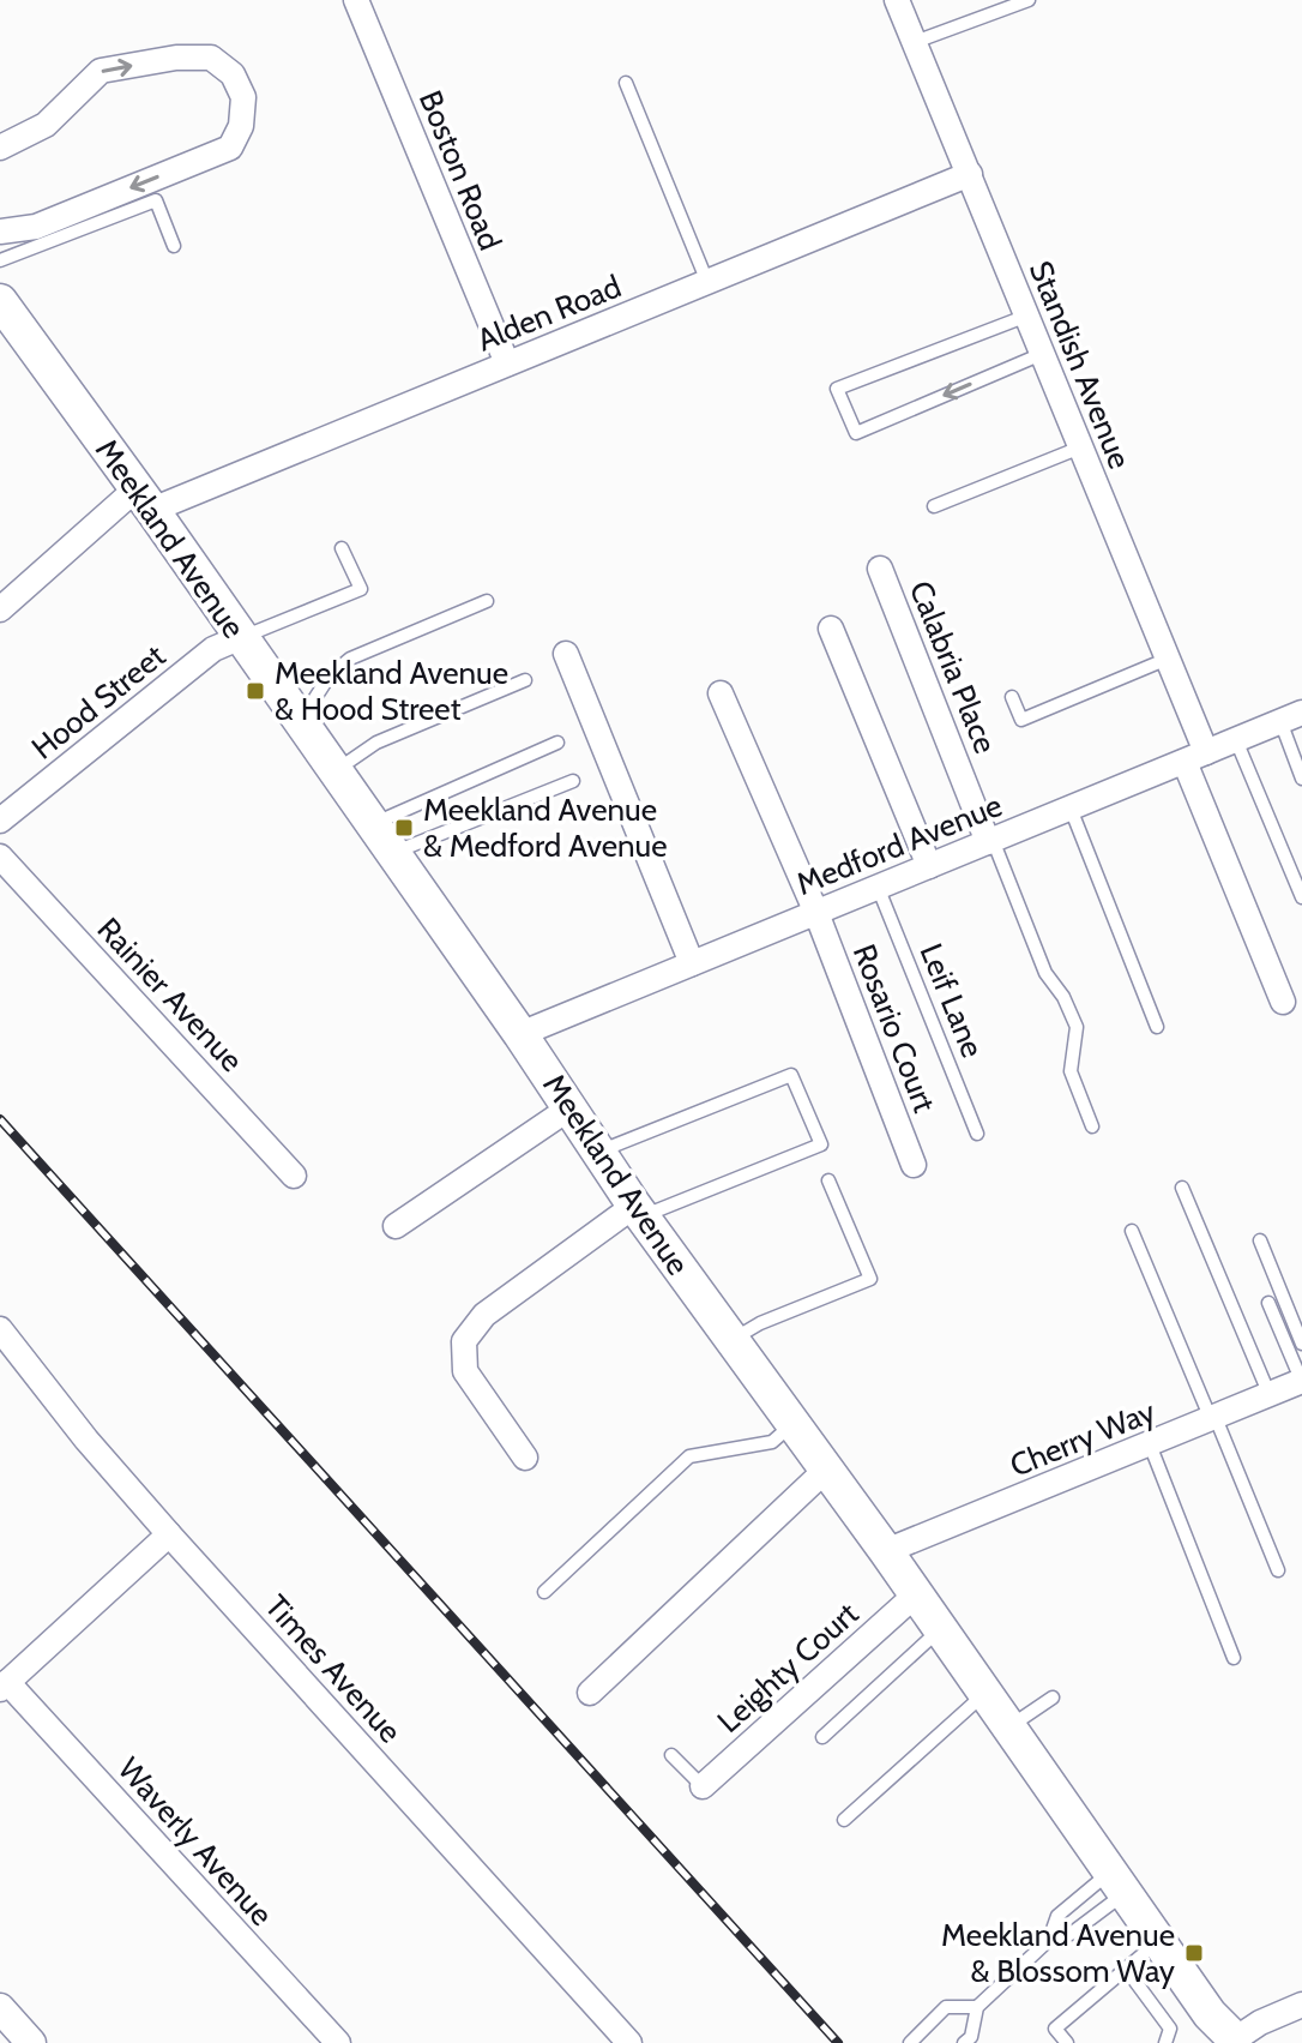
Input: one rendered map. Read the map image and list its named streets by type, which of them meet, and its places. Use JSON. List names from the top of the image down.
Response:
{
  "streets": {
    "main road": ["Meekland Avenue"],
    "street": [
      "Boston Road",
      "Alden Road",
      "Standish Avenue",
      "Calabria Place",
      "Hood Street",
      "Medford Avenue",
      "Rainier Avenue",
      "Rosario Court",
      "Cherry Way",
      "Leighty Court",
      "Times Avenue",
      "Waverly Avenue"
    ],
    "lane": ["Leif Lane"]
  },
  "crossings": [
    ["Boston Road", "Alden Road"],
    ["Alden Road", "Standish Avenue"],
    ["Alden Road", "Meekland Avenue"],
    ["Standish Avenue", "Medford Avenue"],
    ["Meekland Avenue", "Hood Street"],
    ["Meekland Avenue", "Medford Avenue"],
    ["Meekland Avenue", "Cherry Way"],
    ["Meekland Avenue", "Leighty Court"],
    ["Calabria Place", "Medford Avenue"],
    ["Medford Avenue", "Leif Lane"],
    ["Medford Avenue", "Rosario Court"]
  ],
  "places": {
    "transit": ["Meekland Avenue & Hood Street", "Meekland Avenue & Medford Avenue", "Meekland Avenue & Blossom Way"]
  }
}
